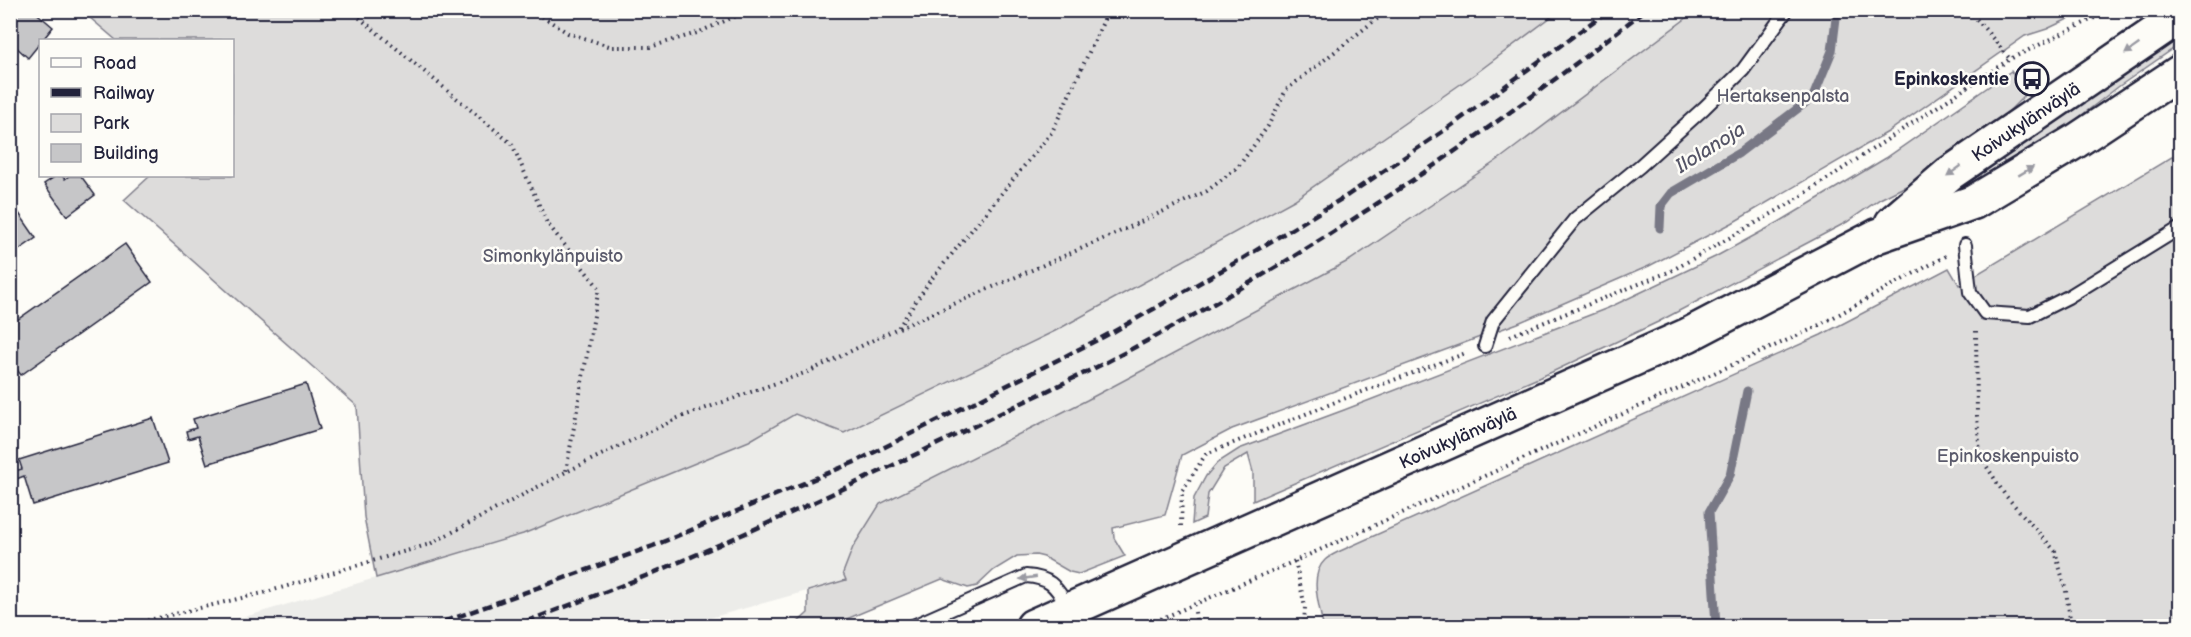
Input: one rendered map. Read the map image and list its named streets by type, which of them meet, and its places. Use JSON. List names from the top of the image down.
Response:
{
  "streets": {
    "main road": ["Koivukylänväylä"]
  },
  "water": ["Ilolanoja"],
  "parks": ["Hertaksenpalsta", "Simonkylänpuisto", "Epinkoskenpuisto"],
  "places": {
    "bus stop": ["Epinkoskentie"]
  },
  "legend": [
    "Road",
    "Railway",
    "Park",
    "Building"
  ]
}
